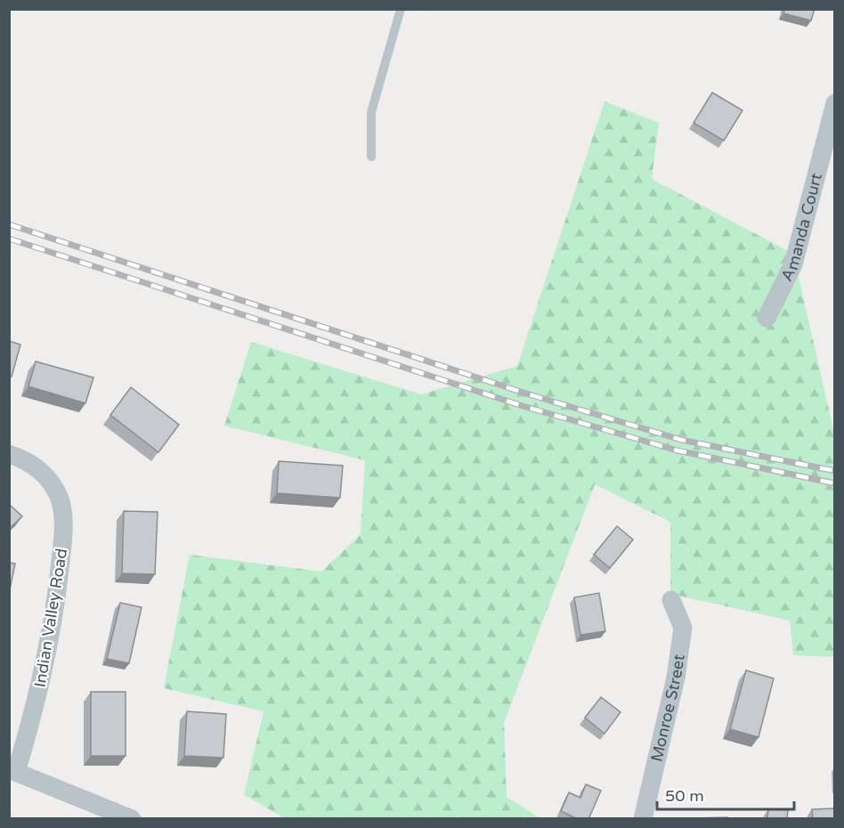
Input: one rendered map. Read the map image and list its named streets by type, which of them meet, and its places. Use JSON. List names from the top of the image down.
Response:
{
  "streets": {
    "street": ["Amanda Court", "Indian Valley Road", "Monroe Street"]
  },
  "scale_bar": "50 m"
}
